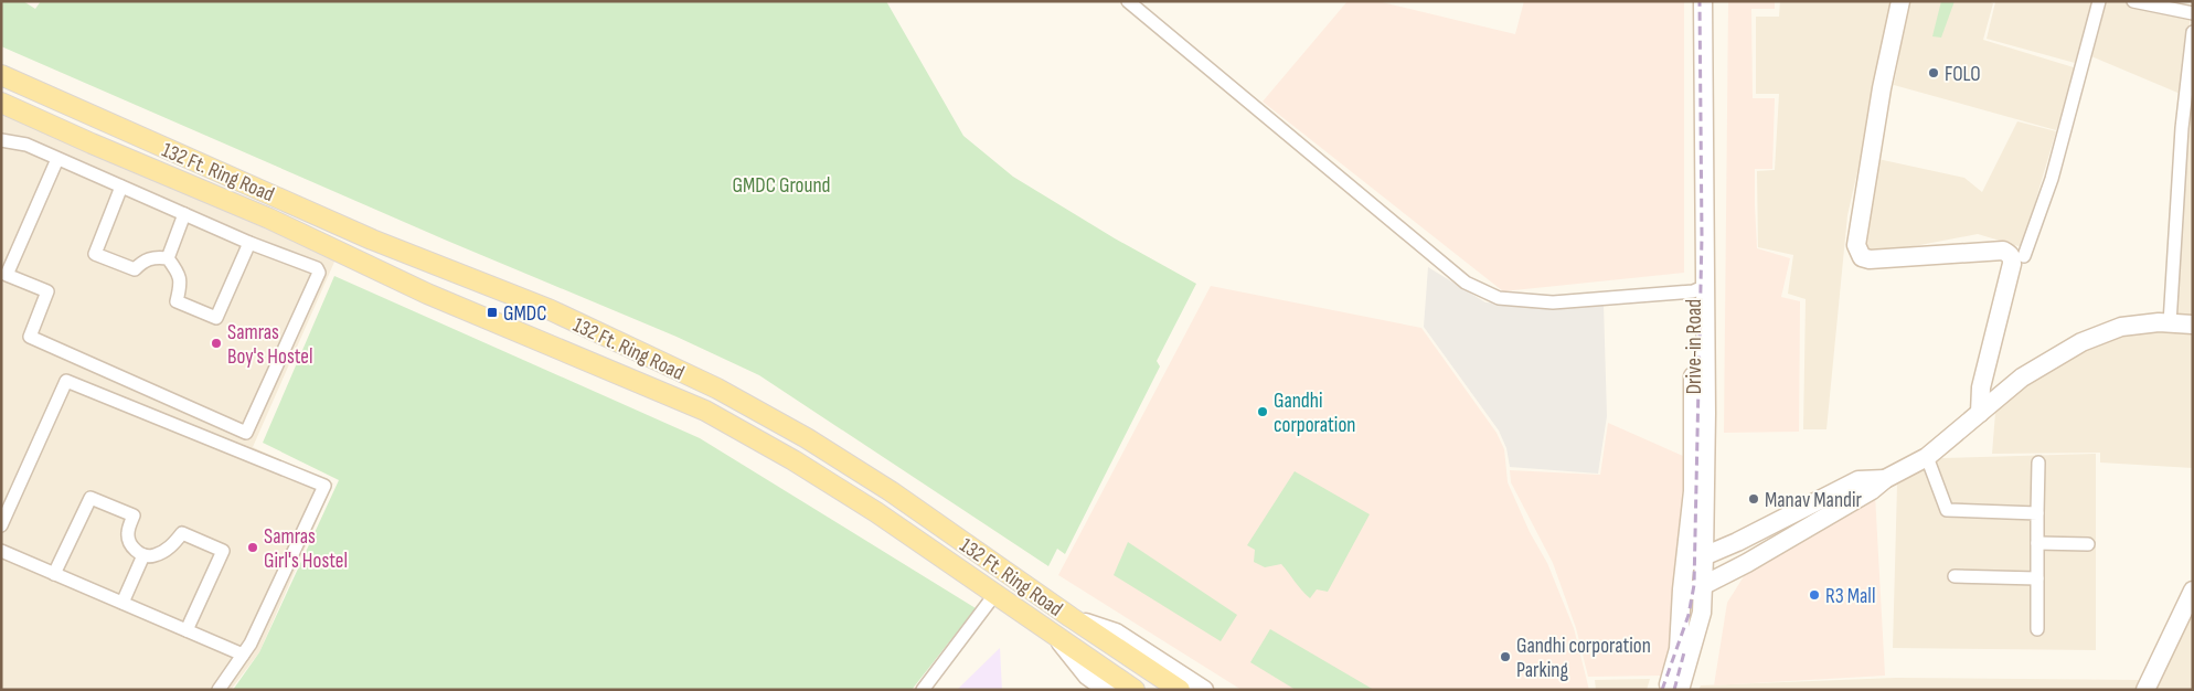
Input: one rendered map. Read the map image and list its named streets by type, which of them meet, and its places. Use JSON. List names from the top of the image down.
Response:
{
  "streets": {
    "main road": ["132 Ft. Ring Road"],
    "street": ["Drive-in Road"]
  },
  "parks": ["GMDC Ground"],
  "places": {
    "other": [
      "FOLO",
      "Samras Boy's Hostel",
      "Gandhi corporation",
      "Manav Mandir",
      "Samras Girl's Hostel",
      "R3 Mall",
      "Gandhi corporation Parking"
    ],
    "transit": ["GMDC"]
  }
}
